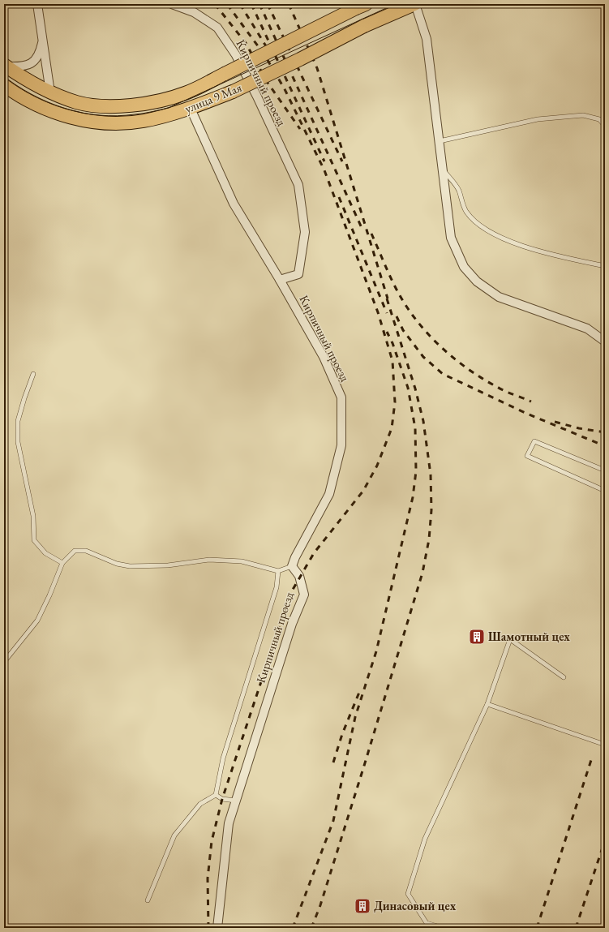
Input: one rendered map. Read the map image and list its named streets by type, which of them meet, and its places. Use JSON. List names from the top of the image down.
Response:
{
  "streets": {
    "main road": ["улица 9 Мая"],
    "street": ["Кирпичный проезд"]
  },
  "crossings": [
    ["Кирпичный проезд", "улица 9 Мая"]
  ],
  "places": {
    "building": ["Шамотный цех", "Динасовый цех"]
  }
}
